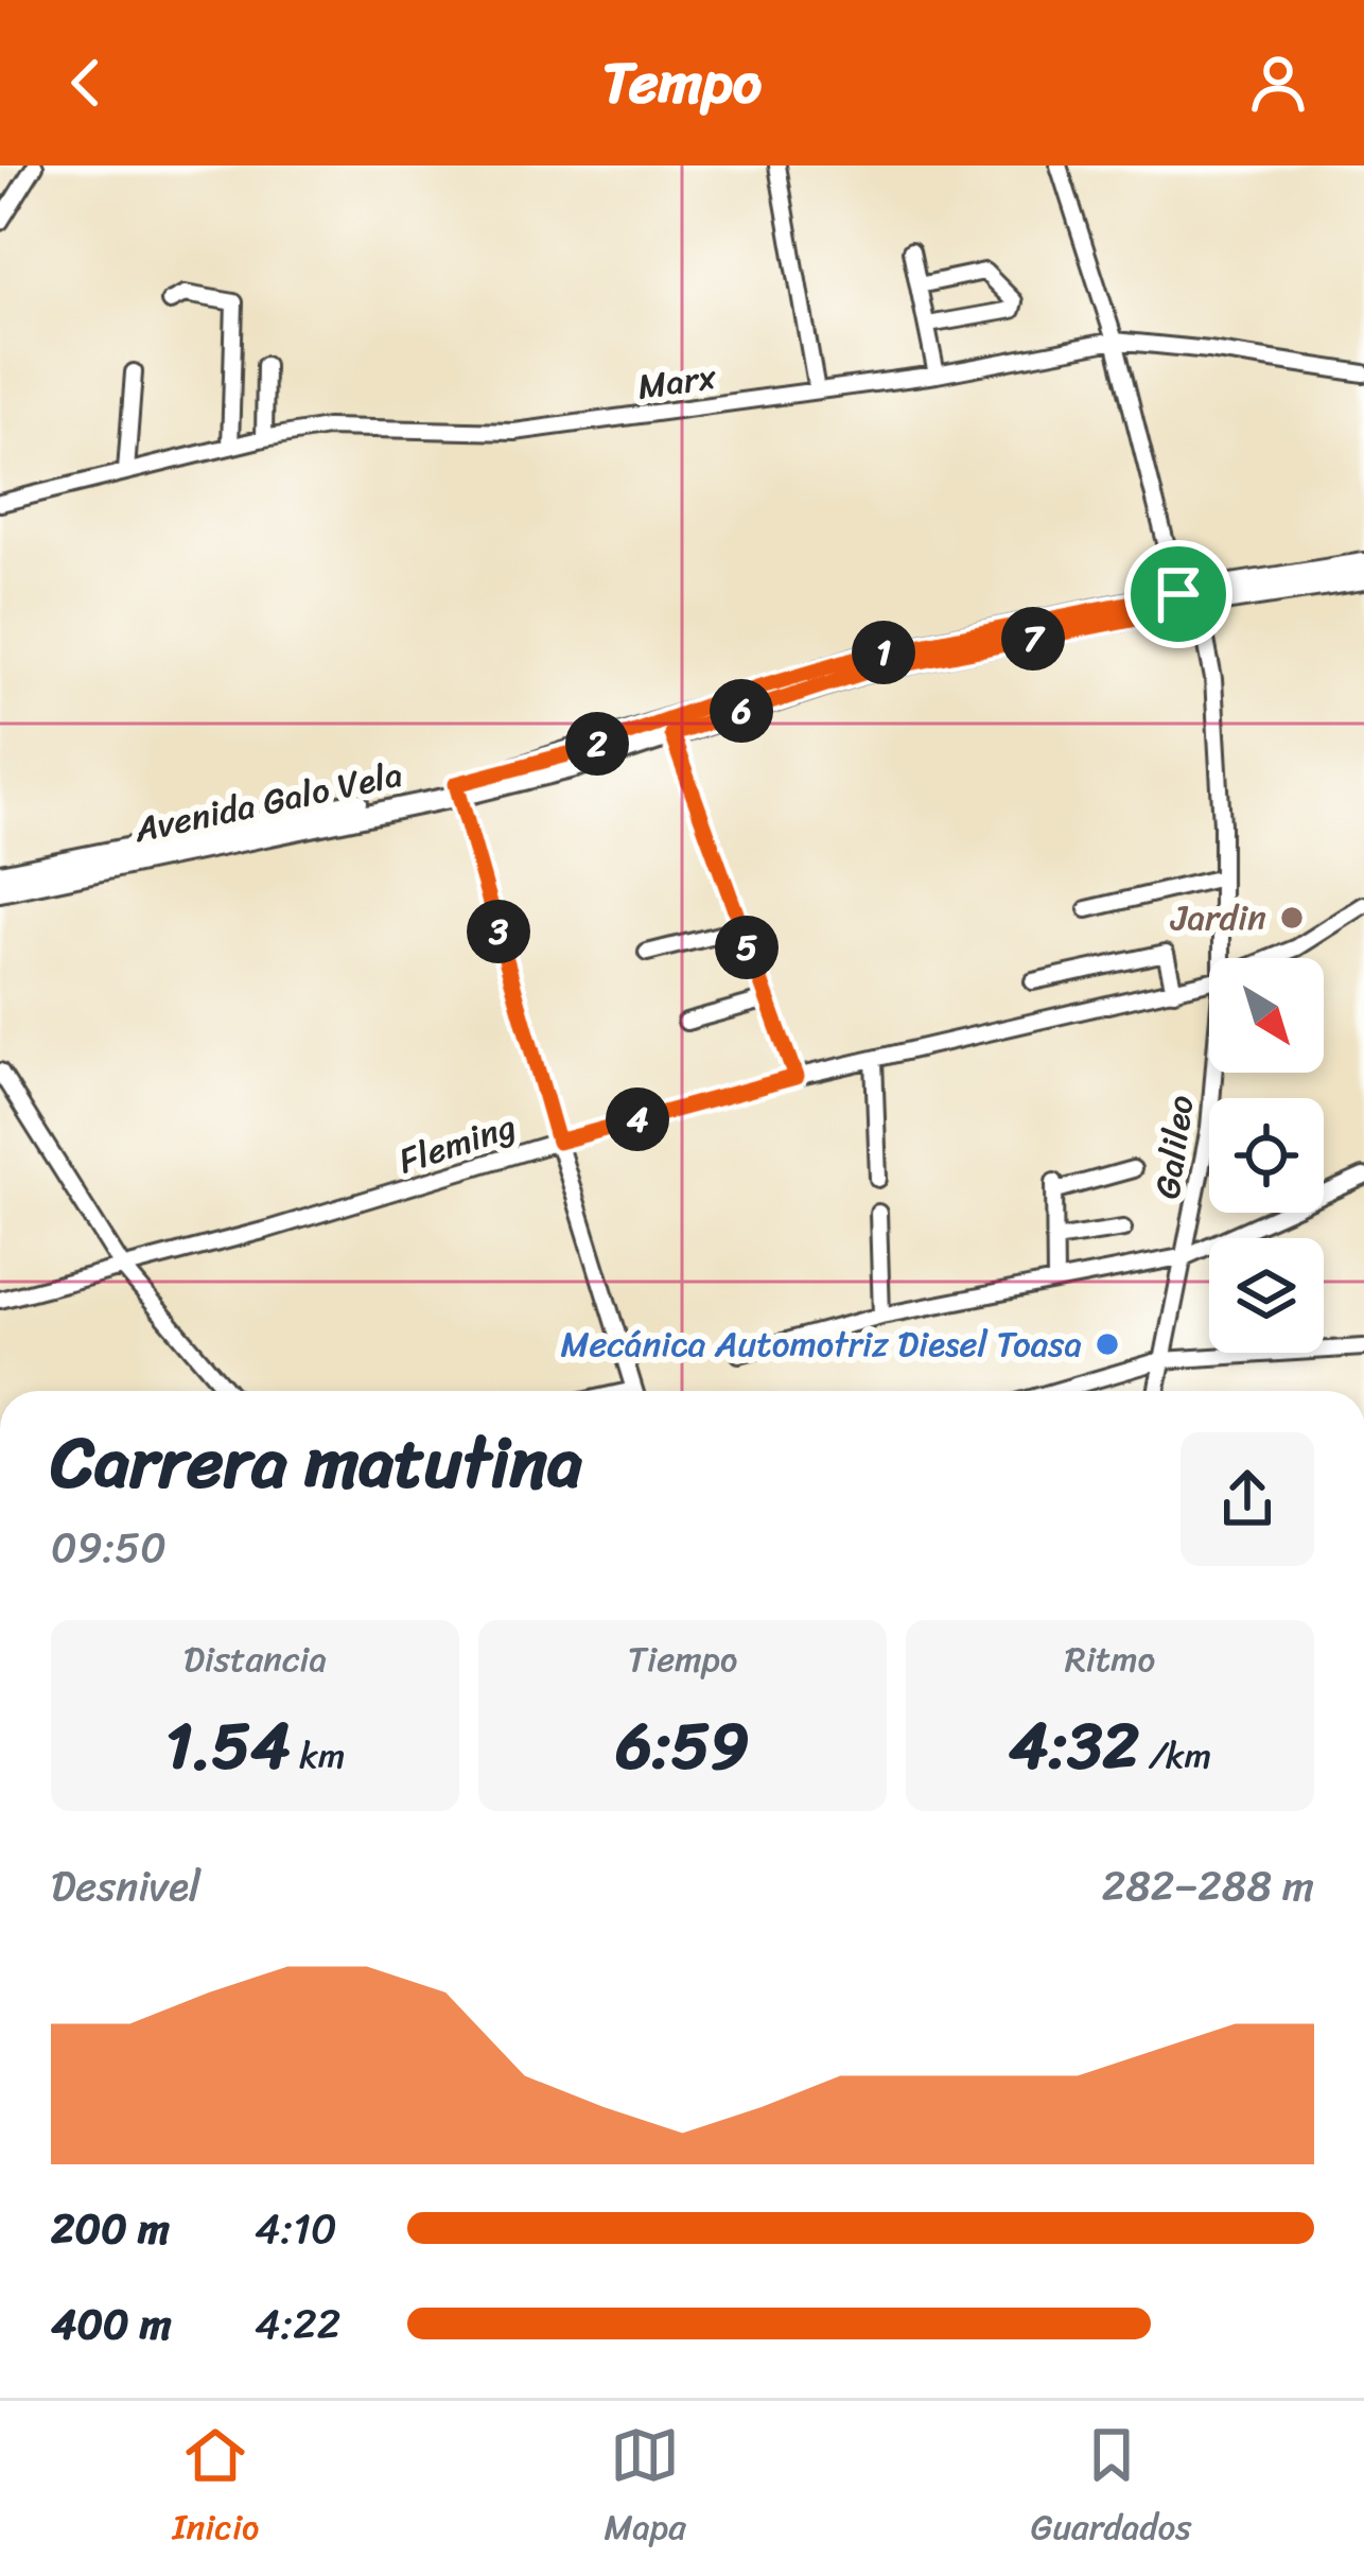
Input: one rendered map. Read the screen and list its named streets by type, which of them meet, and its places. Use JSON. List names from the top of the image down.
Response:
{
  "streets": {
    "main road": ["Avenida Galo Vela"],
    "street": ["Marx", "Fleming", "Galileo"]
  },
  "crossings": [
    ["Marx", "Galileo"],
    ["Avenida Galo Vela", "Galileo"]
  ],
  "places": ["Jardin", "Mecánica Automotriz Diesel Toasa"],
  "north": "bottom right",
  "page": {
    "header": "Tempo",
    "pins": [
      "7",
      "1",
      "6",
      "2",
      "3",
      "5",
      "4"
    ],
    "heading": ["Carrera matutina", "09:50"],
    "stats": [
      ["Distancia", "1.54 km"],
      ["Tiempo", "6:59"],
      ["Ritmo", "4:32 /km"]
    ],
    "chart": ["Desnivel", "282–288 m"],
    "list": [
      {
        "name": "200 m",
        "note": "4:10"
      },
      {
        "name": "400 m",
        "note": "4:22"
      }
    ],
    "tabs": ["Inicio", "Mapa", "Guardados"]
  }
}
